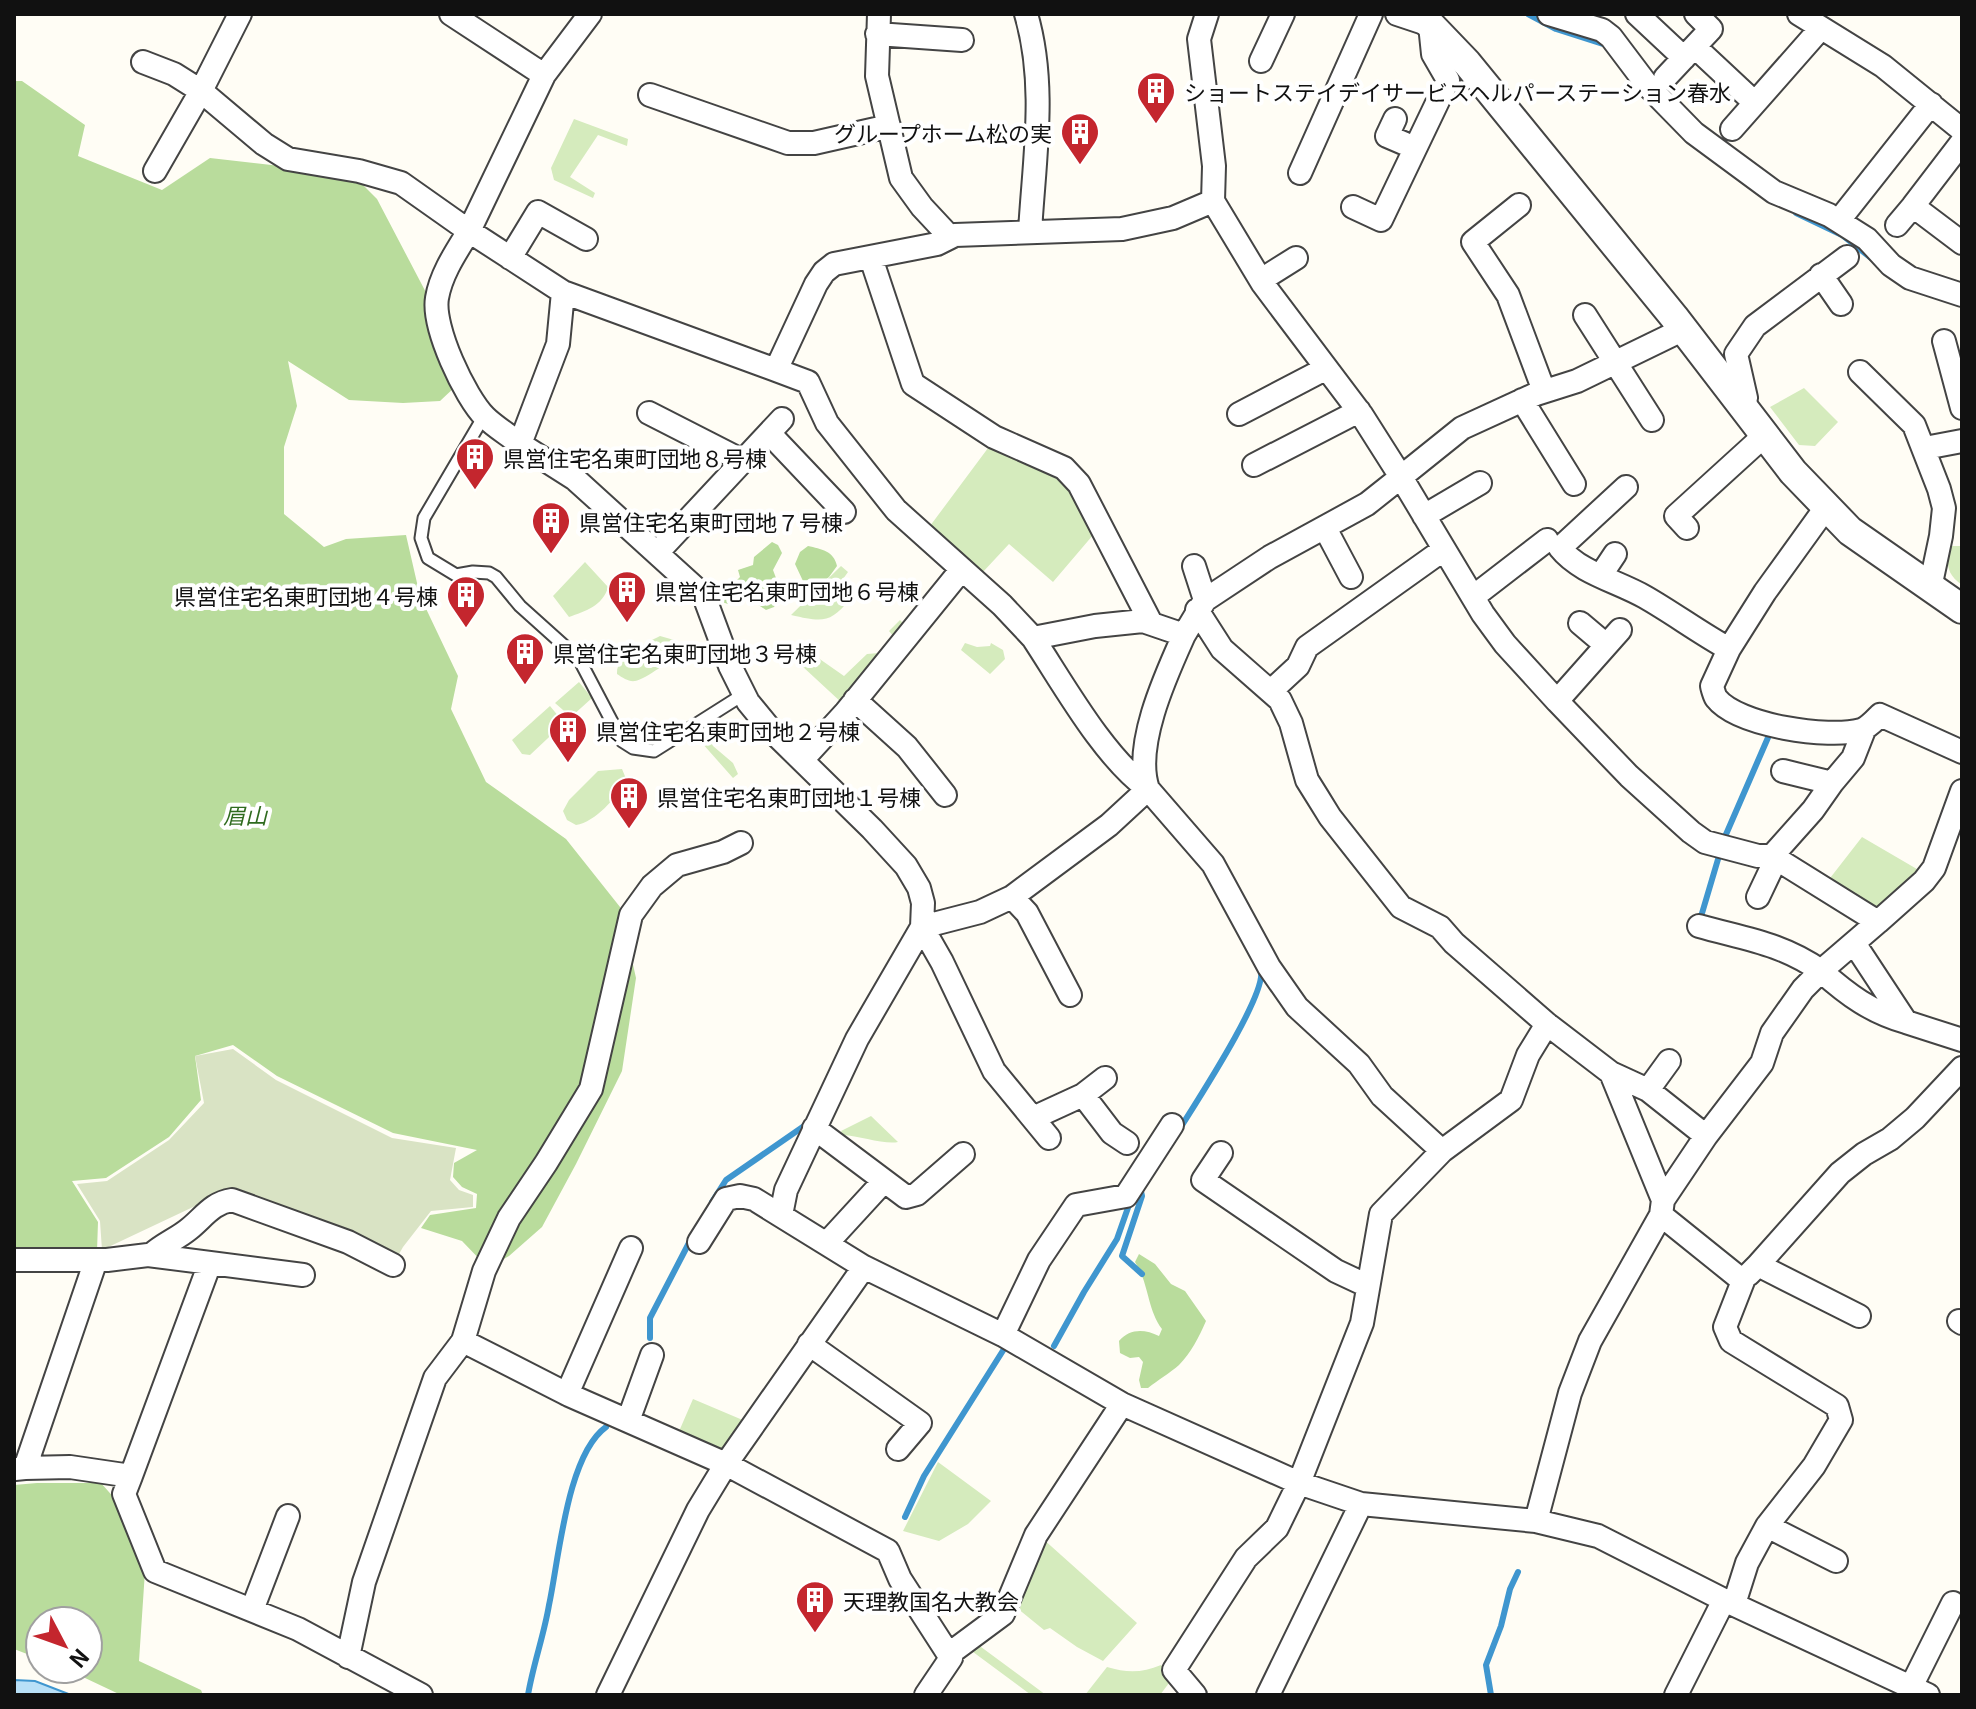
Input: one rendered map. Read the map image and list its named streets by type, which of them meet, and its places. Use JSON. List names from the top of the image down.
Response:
{
  "parks": ["眉山"],
  "places": {
    "building": [
      "ショートステイデイサービスヘルパーステーション春水",
      "グループホーム松の実",
      "県営住宅名東町団地８号棟",
      "県営住宅名東町団地７号棟",
      "県営住宅名東町団地６号棟",
      "県営住宅名東町団地４号棟",
      "県営住宅名東町団地３号棟",
      "県営住宅名東町団地２号棟",
      "県営住宅名東町団地１号棟",
      "天理教国名大教会"
    ]
  },
  "north": "bottom right"
}
